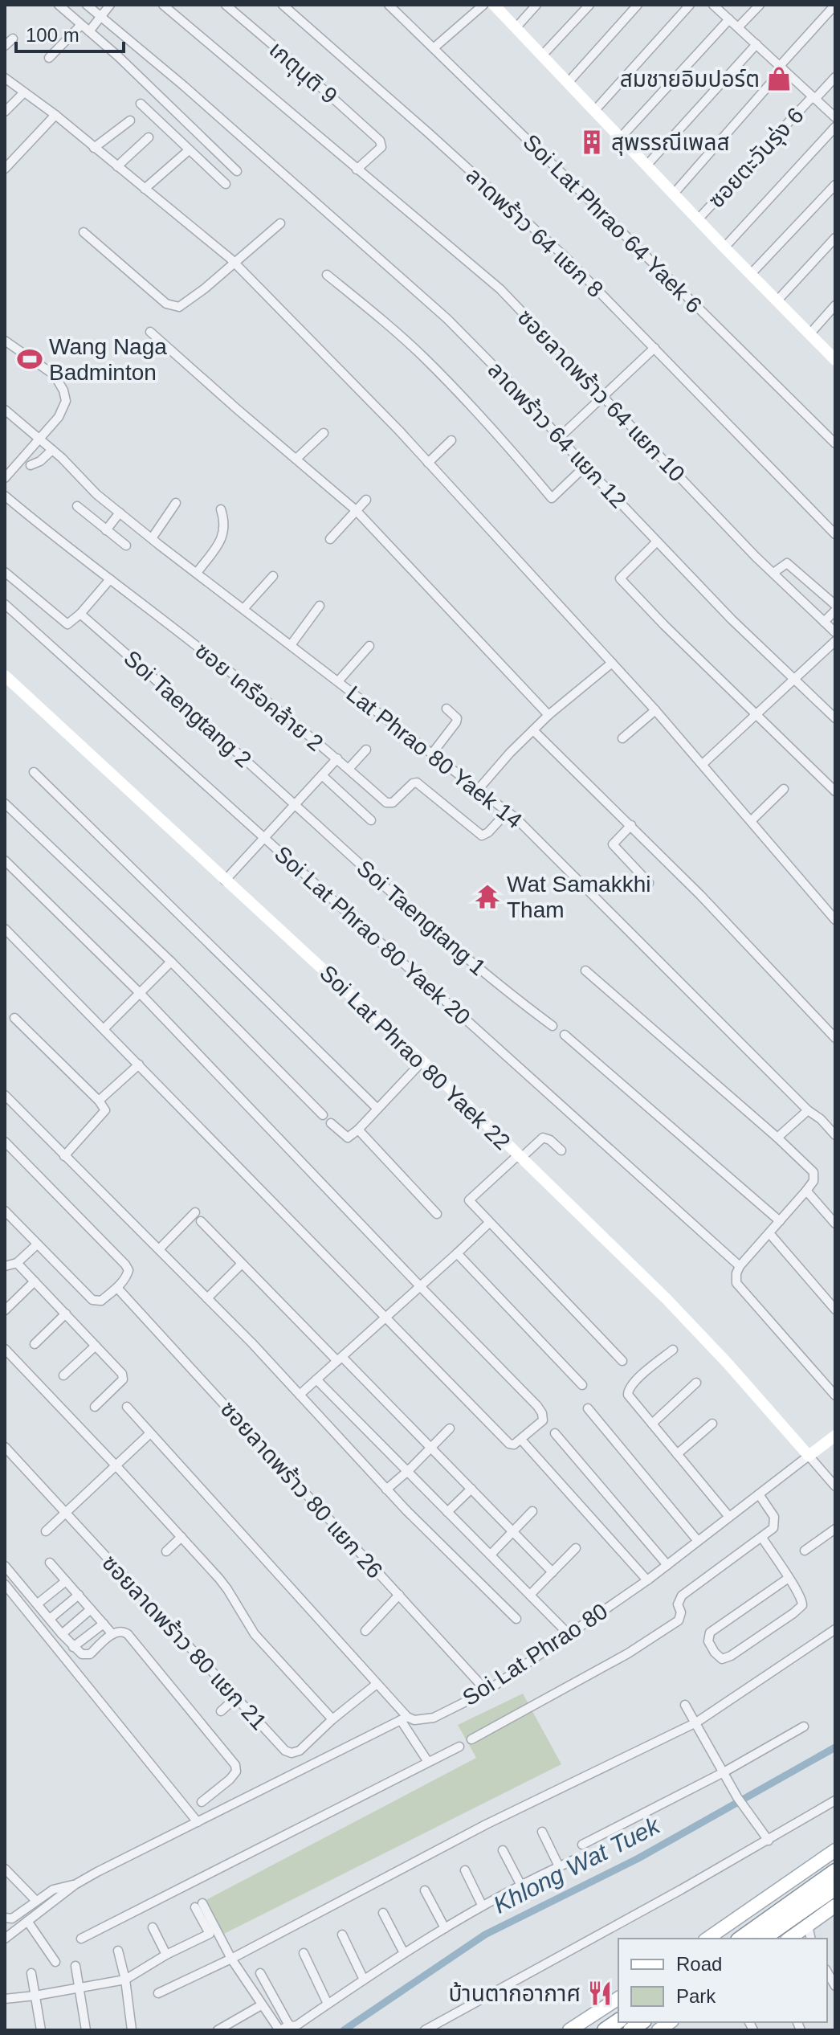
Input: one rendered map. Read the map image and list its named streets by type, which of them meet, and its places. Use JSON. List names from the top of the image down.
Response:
{
  "streets": {
    "street": [
      "เกตุนุติ 9",
      "ซอยตะวันรุ่ง 6",
      "Soi Lat Phrao 64 Yaek 6",
      "ลาดพร้าว 64 แยก 8",
      "ซอยลาดพร้าว 64 แยก 10",
      "ลาดพร้าว 64 แยก 12",
      "ซอย เครือคล้าย 2",
      "Soi Taengtang 2",
      "Lat Phrao 80 Yaek 14",
      "Soi Taengtang 1",
      "Soi Lat Phrao 80 Yaek 20",
      "Soi Lat Phrao 80 Yaek 22",
      "ซอยลาดพร้าว 80 แยก 26",
      "ซอยลาดพร้าว 80 แยก 21",
      "Soi Lat Phrao 80"
    ]
  },
  "crossings": [
    ["เกตุนุติ 9", "ซอยลาดพร้าว 64 แยก 10"],
    ["ซอย เครือคล้าย 2", "Lat Phrao 80 Yaek 14"],
    ["Soi Taengtang 2", "Soi Taengtang 1"],
    ["Soi Lat Phrao 80 Yaek 22", "Soi Lat Phrao 80"],
    ["ซอยลาดพร้าว 80 แยก 26", "Soi Lat Phrao 80"]
  ],
  "water": ["Khlong Wat Tuek"],
  "places": {
    "shop": ["สมชายอิมปอร์ต"],
    "building": ["สุพรรณีเพลส"],
    "sports": ["Wang Naga Badminton"],
    "temple": ["Wat Samakkhi Tham"],
    "restaurant": ["บ้านตากอากาศ"]
  },
  "legend": ["Road", "Park"],
  "scale_bar": "100 m"
}
